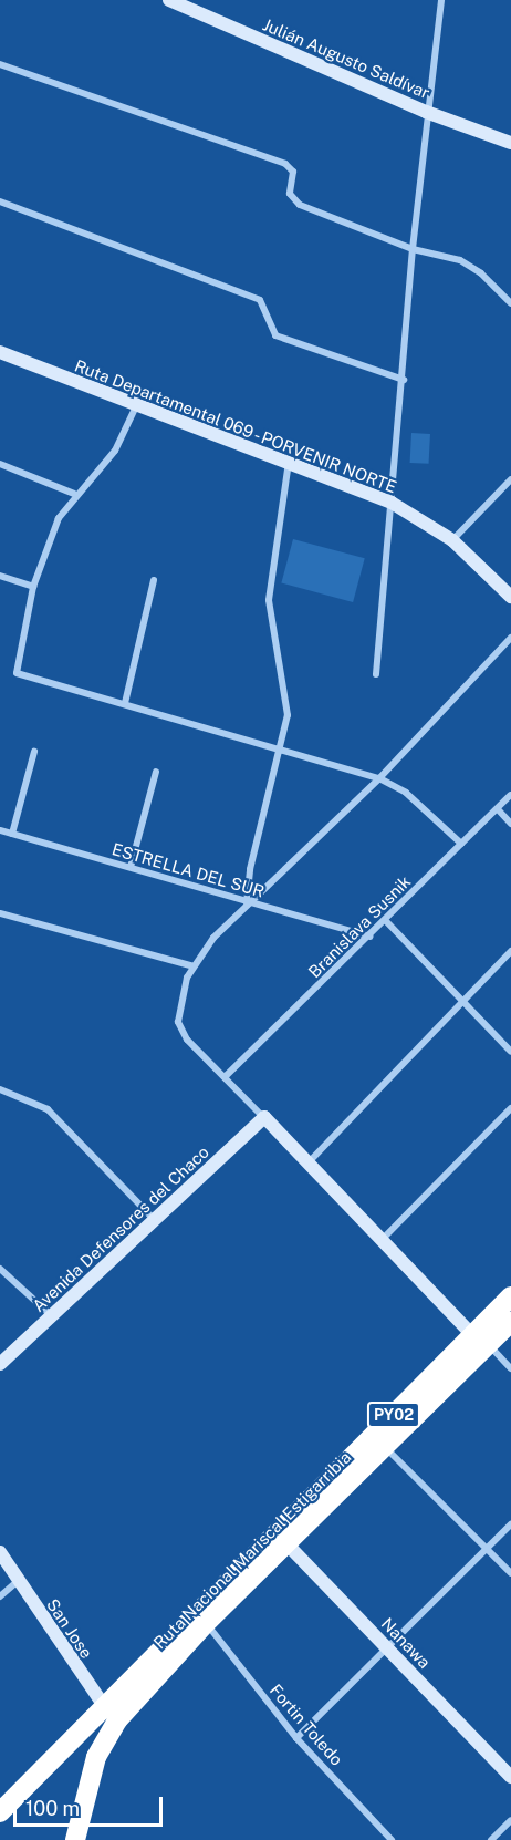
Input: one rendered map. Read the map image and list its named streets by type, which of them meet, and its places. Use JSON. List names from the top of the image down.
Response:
{
  "streets": {
    "highway": ["PY02", "Ruta Nacional Mariscal Estigarribia"],
    "street": [
      "Julián Augusto Saldívar",
      "Ruta Departamental 069 - PORVENIR NORTE",
      "ESTRELLA DEL SUR",
      "Branislava Susnik",
      "Avenida Defensores del Chaco",
      "San Jose",
      "Nanawa",
      "Fortin Toledo"
    ]
  },
  "crossings": [
    ["ESTRELLA DEL SUR", "Branislava Susnik"],
    ["PY02", "Ruta Nacional Mariscal Estigarribia"],
    ["PY02", "San Jose"],
    ["Ruta Nacional Mariscal Estigarribia", "San Jose"],
    ["Ruta Nacional Mariscal Estigarribia", "Nanawa"],
    ["Ruta Nacional Mariscal Estigarribia", "Fortin Toledo"]
  ],
  "scale_bar": "100 m"
}
